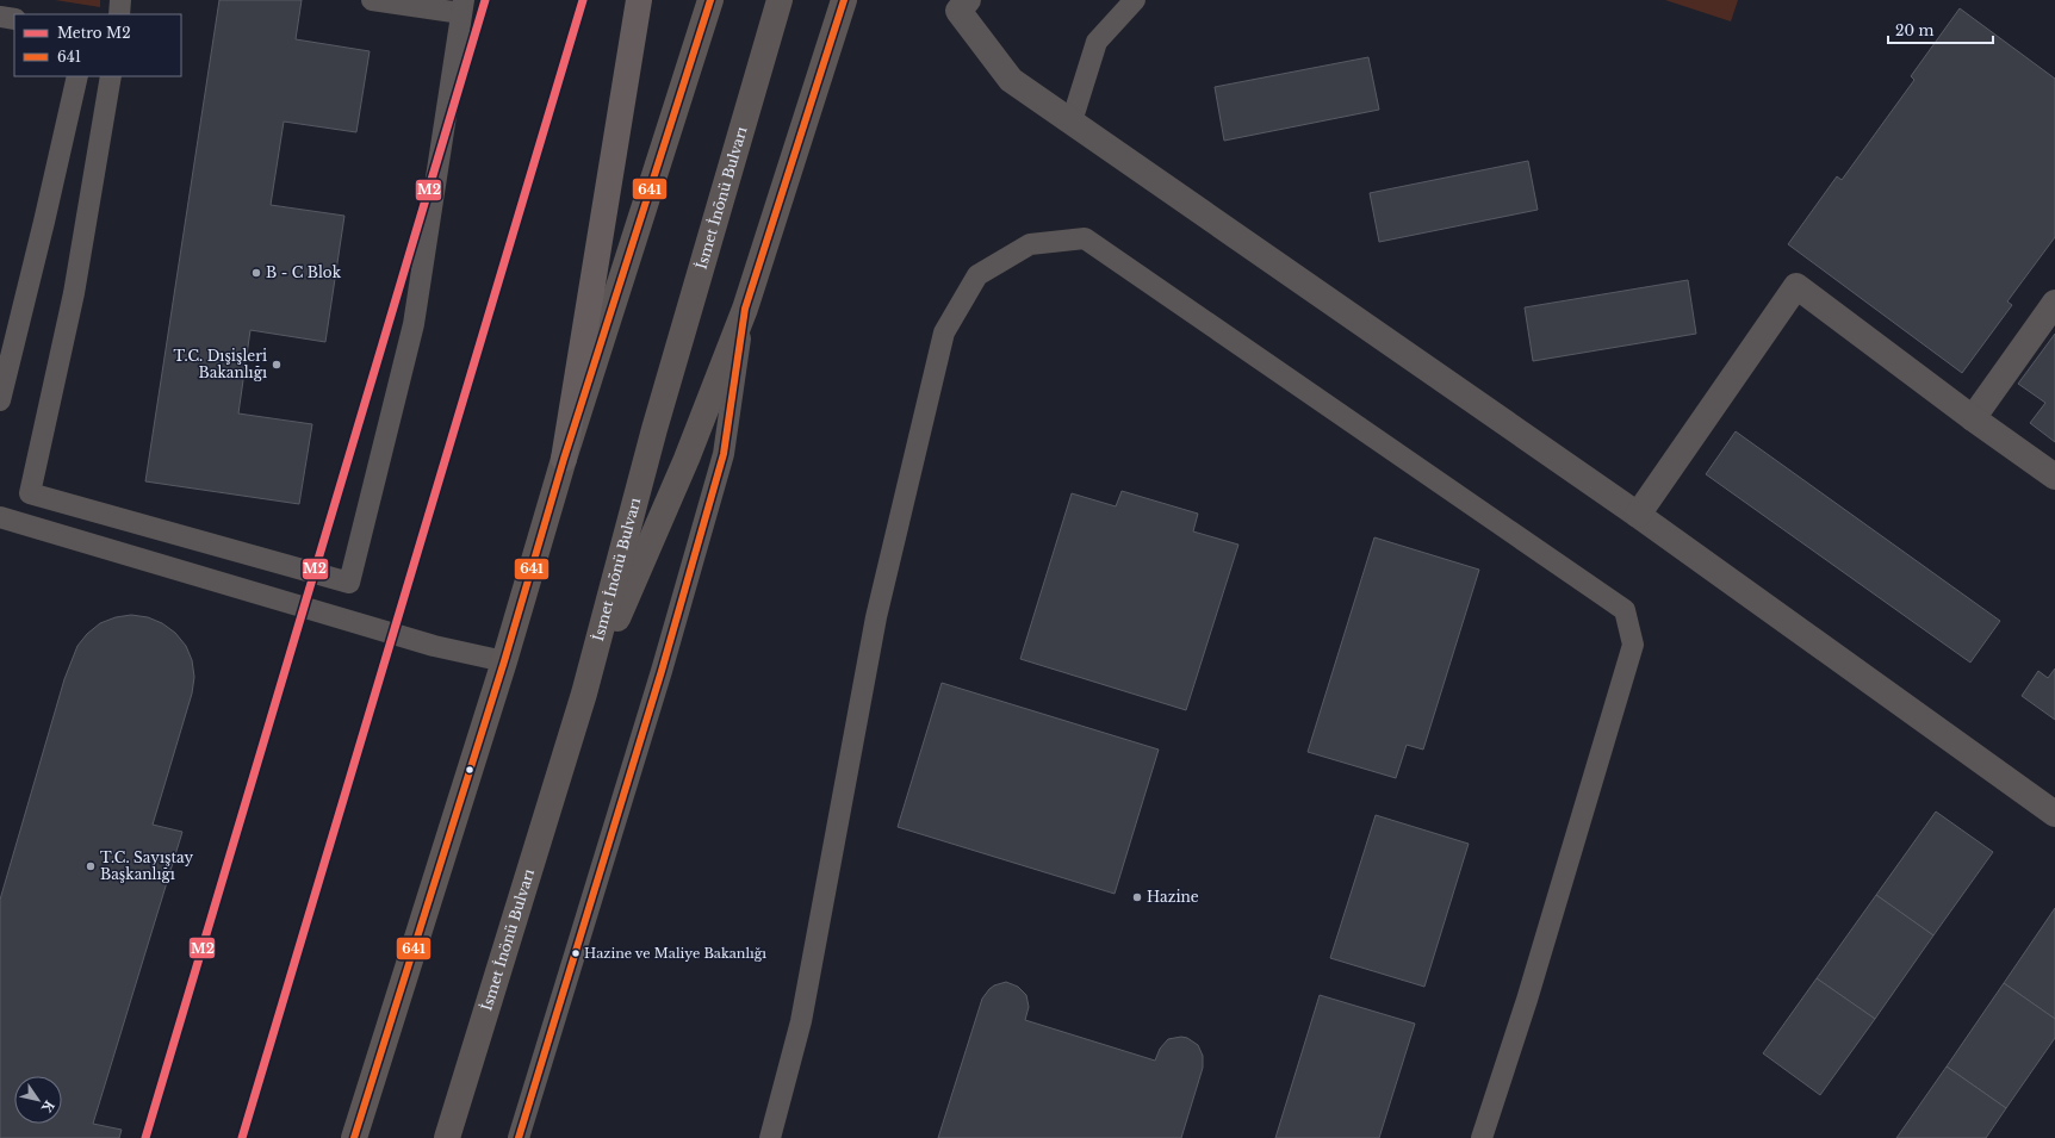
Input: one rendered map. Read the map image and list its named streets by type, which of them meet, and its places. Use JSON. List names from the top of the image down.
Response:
{
  "streets": {
    "main road": ["İsmet İnönü Bulvarı"]
  },
  "places": [
    "B - C Blok",
    "T.C. Dışişleri Bakanlığı",
    "T.C. Sayıştay Başkanlığı",
    "Hazine",
    "Hazine ve Maliye Bakanlığı"
  ],
  "lines": ["metro line M2", "transit line 641"],
  "legend": ["Metro M2", "641"],
  "scale_bar": "20 m",
  "north": "bottom right"
}
